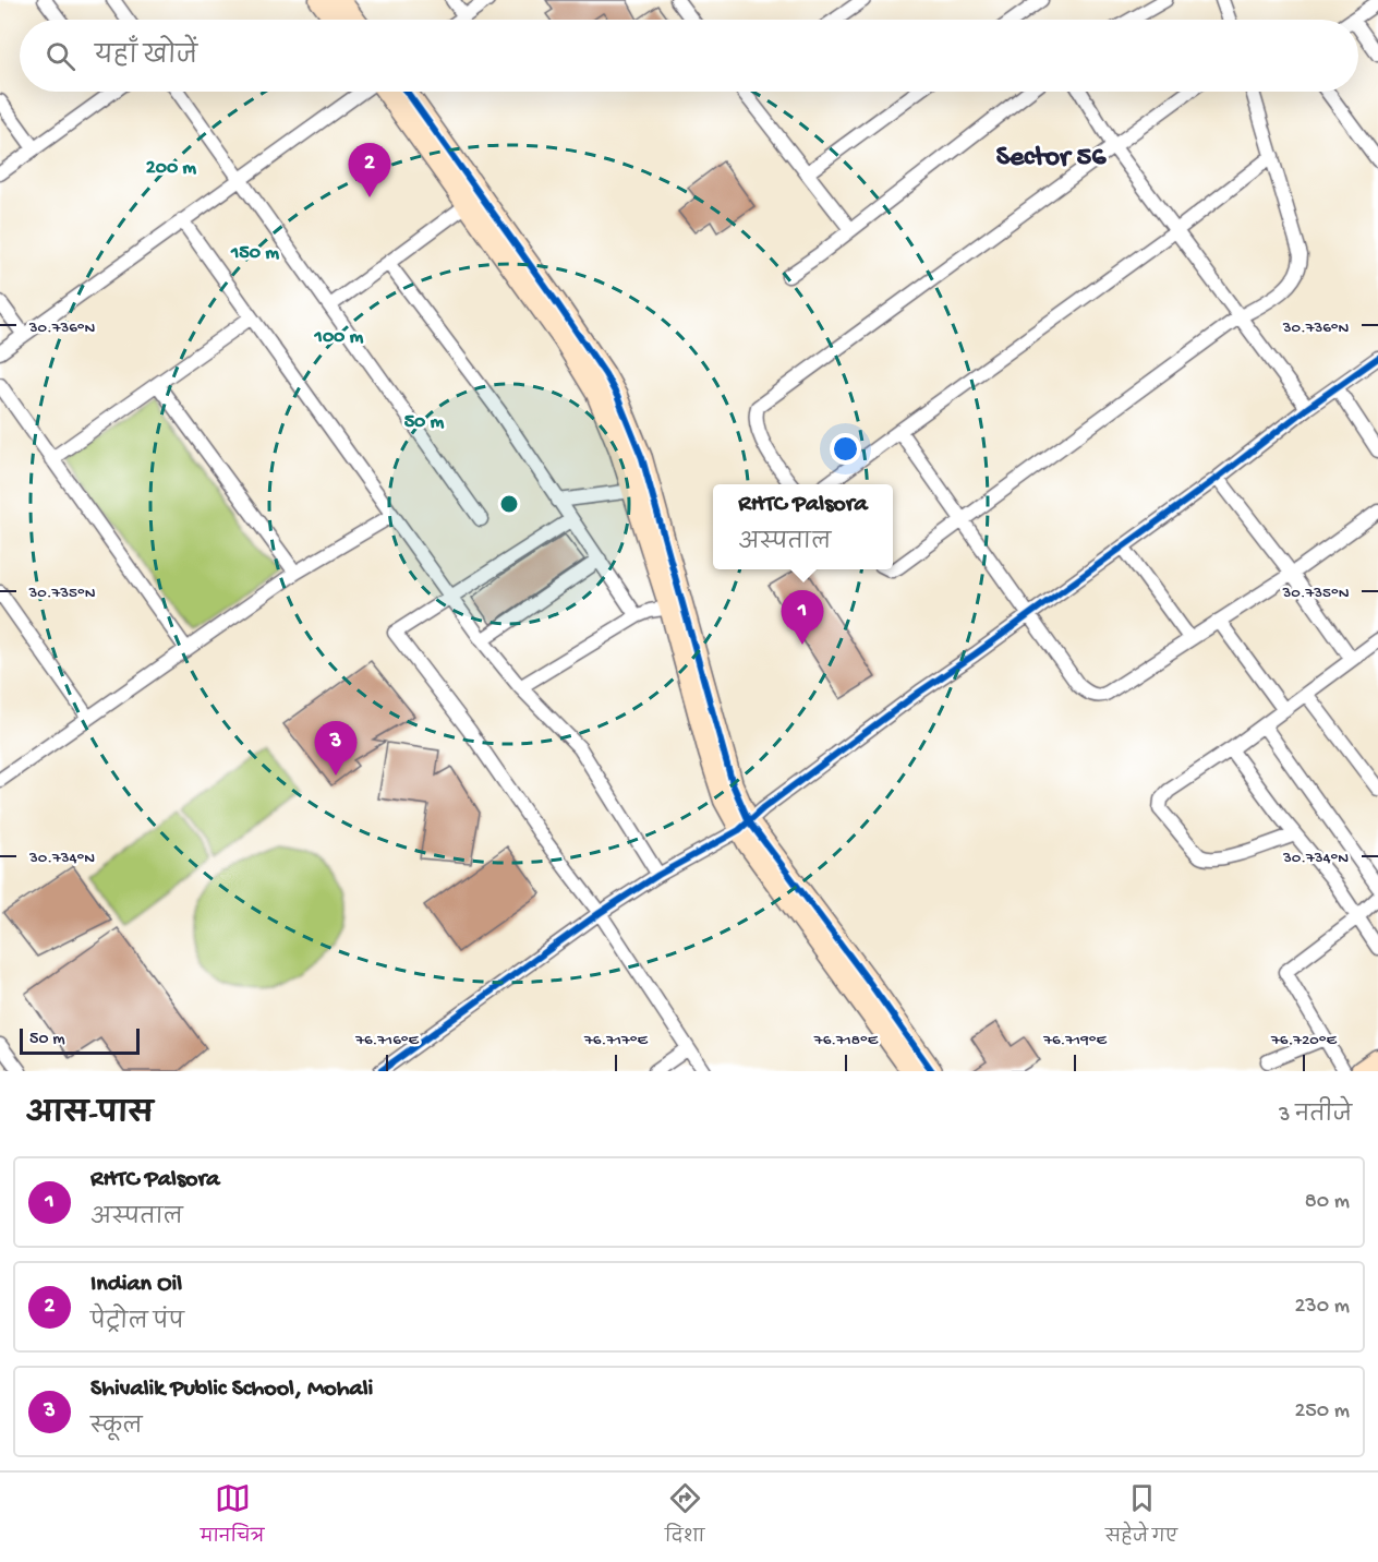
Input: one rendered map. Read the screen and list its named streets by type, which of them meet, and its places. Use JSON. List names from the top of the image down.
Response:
{
  "districts": ["Sector 56"],
  "scale_bar": "50 m",
  "page": {
    "search": "यहाँ खोजें",
    "pins": ["2", "1", "3"],
    "popup": ["RHTC Palsora", "अस्पताल"],
    "scale": "50 m",
    "heading": ["आस-पास", "3 नतीजे"],
    "list": [
      {
        "mark": "1",
        "name": "RHTC Palsora",
        "note": "अस्पताल",
        "value": "80 m"
      },
      {
        "mark": "2",
        "name": "Indian Oil",
        "note": "पेट्रोल पंप",
        "value": "230 m"
      },
      {
        "mark": "3",
        "name": "Shivalik Public School, Mohali",
        "note": "स्कूल",
        "value": "250 m"
      }
    ],
    "nav": ["मानचित्र", "दिशा", "सहेजे गए"]
  },
  "coordinates": [
    "30.736°N",
    "30.735°N",
    "30.734°N",
    "76.716°E",
    "76.717°E",
    "76.718°E",
    "76.719°E",
    "76.720°E"
  ],
  "rings": [
    "200 m",
    "150 m",
    "100 m",
    "50 m"
  ]
}
